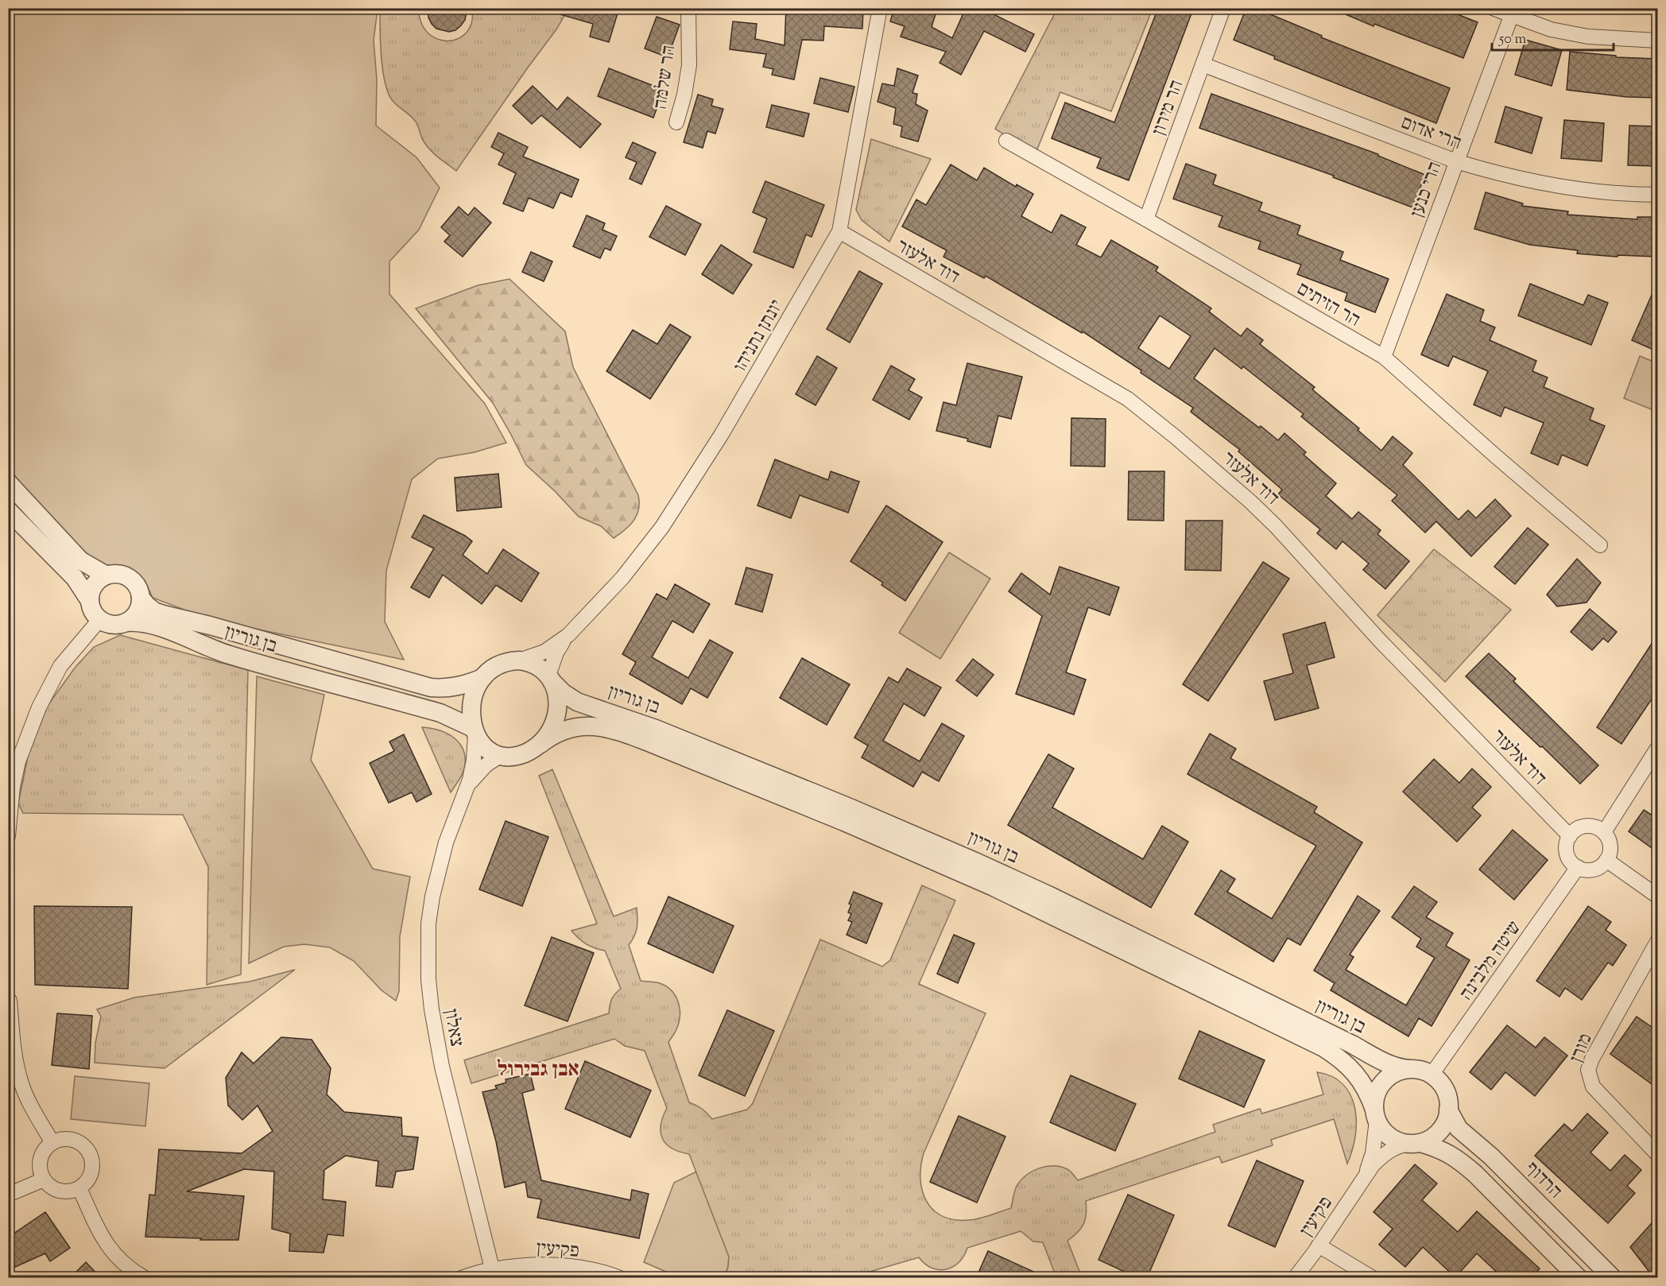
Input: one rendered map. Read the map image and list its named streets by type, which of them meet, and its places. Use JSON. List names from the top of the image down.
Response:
{
  "streets": {
    "street": [
      "הר שלמה",
      "הר מירון",
      "הרי אדום",
      "הרי כנען",
      "דוד אלעזר",
      "הר הזיתים",
      "יונתן נתניהו",
      "בן גוריון",
      "שיטה מלבינה",
      "צאלון",
      "מורן",
      "הרדוף",
      "פקיעין"
    ]
  },
  "crossings": [
    ["הר מירון", "הרי אדום"],
    ["הר מירון", "הר הזיתים"],
    ["הרי אדום", "הרי כנען"],
    ["הרי כנען", "הר הזיתים"],
    ["דוד אלעזר", "יונתן נתניהו"],
    ["דוד אלעזר", "שיטה מלבינה"],
    ["יונתן נתניהו", "בן גוריון"],
    ["יונתן נתניהו", "צאלון"],
    ["בן גוריון", "שיטה מלבינה"],
    ["בן גוריון", "צאלון"],
    ["בן גוריון", "הרדוף"],
    ["בן גוריון", "פקיעין"],
    ["שיטה מלבינה", "הרדוף"],
    ["שיטה מלבינה", "פקיעין"],
    ["צאלון", "פקיעין"],
    ["הרדוף", "פקיעין"]
  ],
  "districts": ["אבן גבירול"],
  "scale_bar": "50 m"
}
